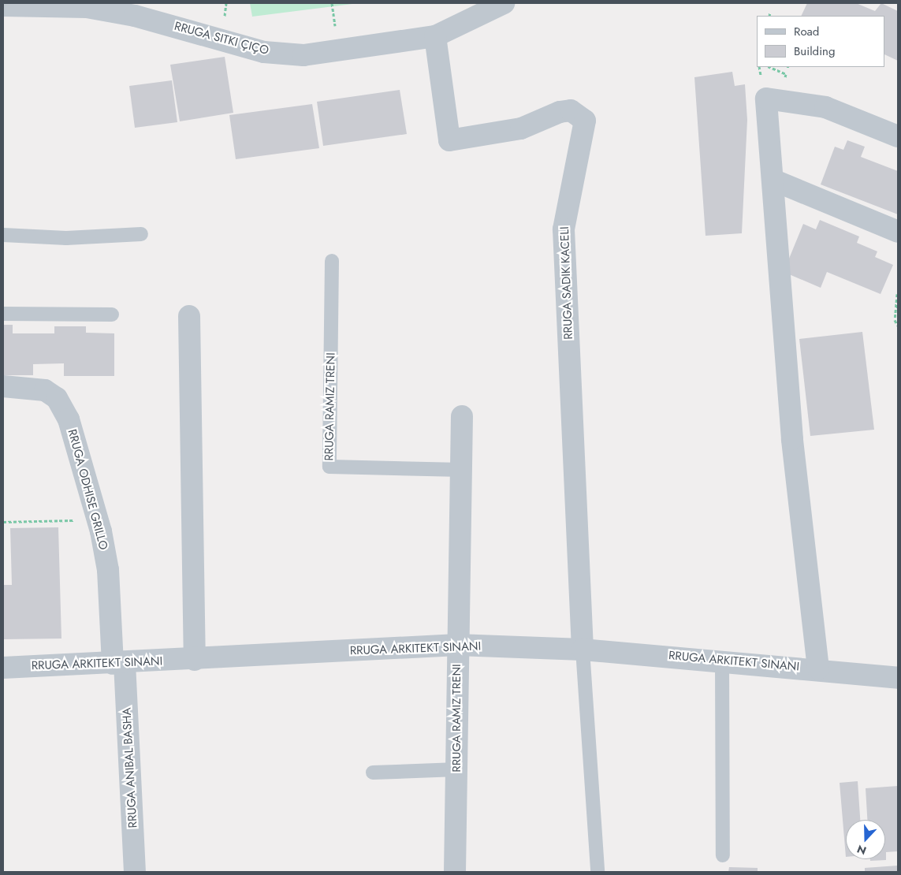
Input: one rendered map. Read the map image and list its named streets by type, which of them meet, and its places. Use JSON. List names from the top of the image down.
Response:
{
  "streets": {
    "street": [
      "RRUGA SITKI ÇIÇO",
      "RRUGA SADIK KACELI",
      "RRUGA RAMIZ TRENI",
      "RRUGA ODHISE GRILLO",
      "RRUGA ARKITEKT SINANI",
      "RRUGA ANIBAL BASHA"
    ]
  },
  "crossings": [
    ["RRUGA SITKI ÇIÇO", "RRUGA SADIK KACELI"],
    ["RRUGA SADIK KACELI", "RRUGA ARKITEKT SINANI"],
    ["RRUGA RAMIZ TRENI", "RRUGA ARKITEKT SINANI"],
    ["RRUGA ODHISE GRILLO", "RRUGA ARKITEKT SINANI"],
    ["RRUGA ODHISE GRILLO", "RRUGA ANIBAL BASHA"],
    ["RRUGA ARKITEKT SINANI", "RRUGA ANIBAL BASHA"]
  ],
  "legend": ["Road", "Building"],
  "north": "bottom"
}
